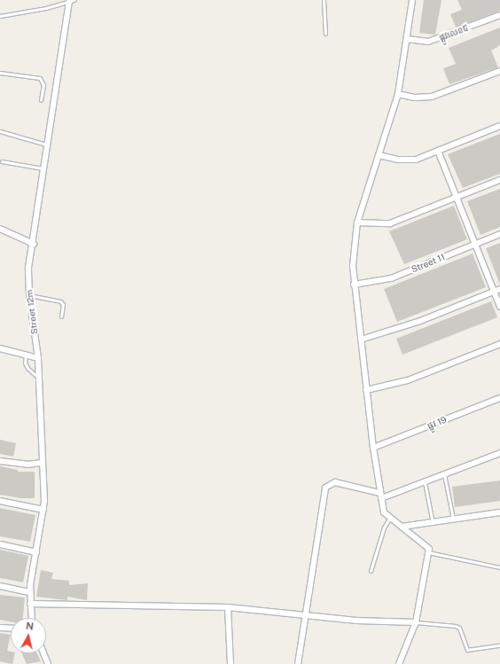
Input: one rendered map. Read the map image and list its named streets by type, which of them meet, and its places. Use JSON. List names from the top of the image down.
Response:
{
  "streets": {
    "street": [
      "ផ្លូវលេខ៥",
      "Street 11",
      "Street 12m",
      "ផ្លូវ 19"
    ]
  },
  "north": "top"
}
